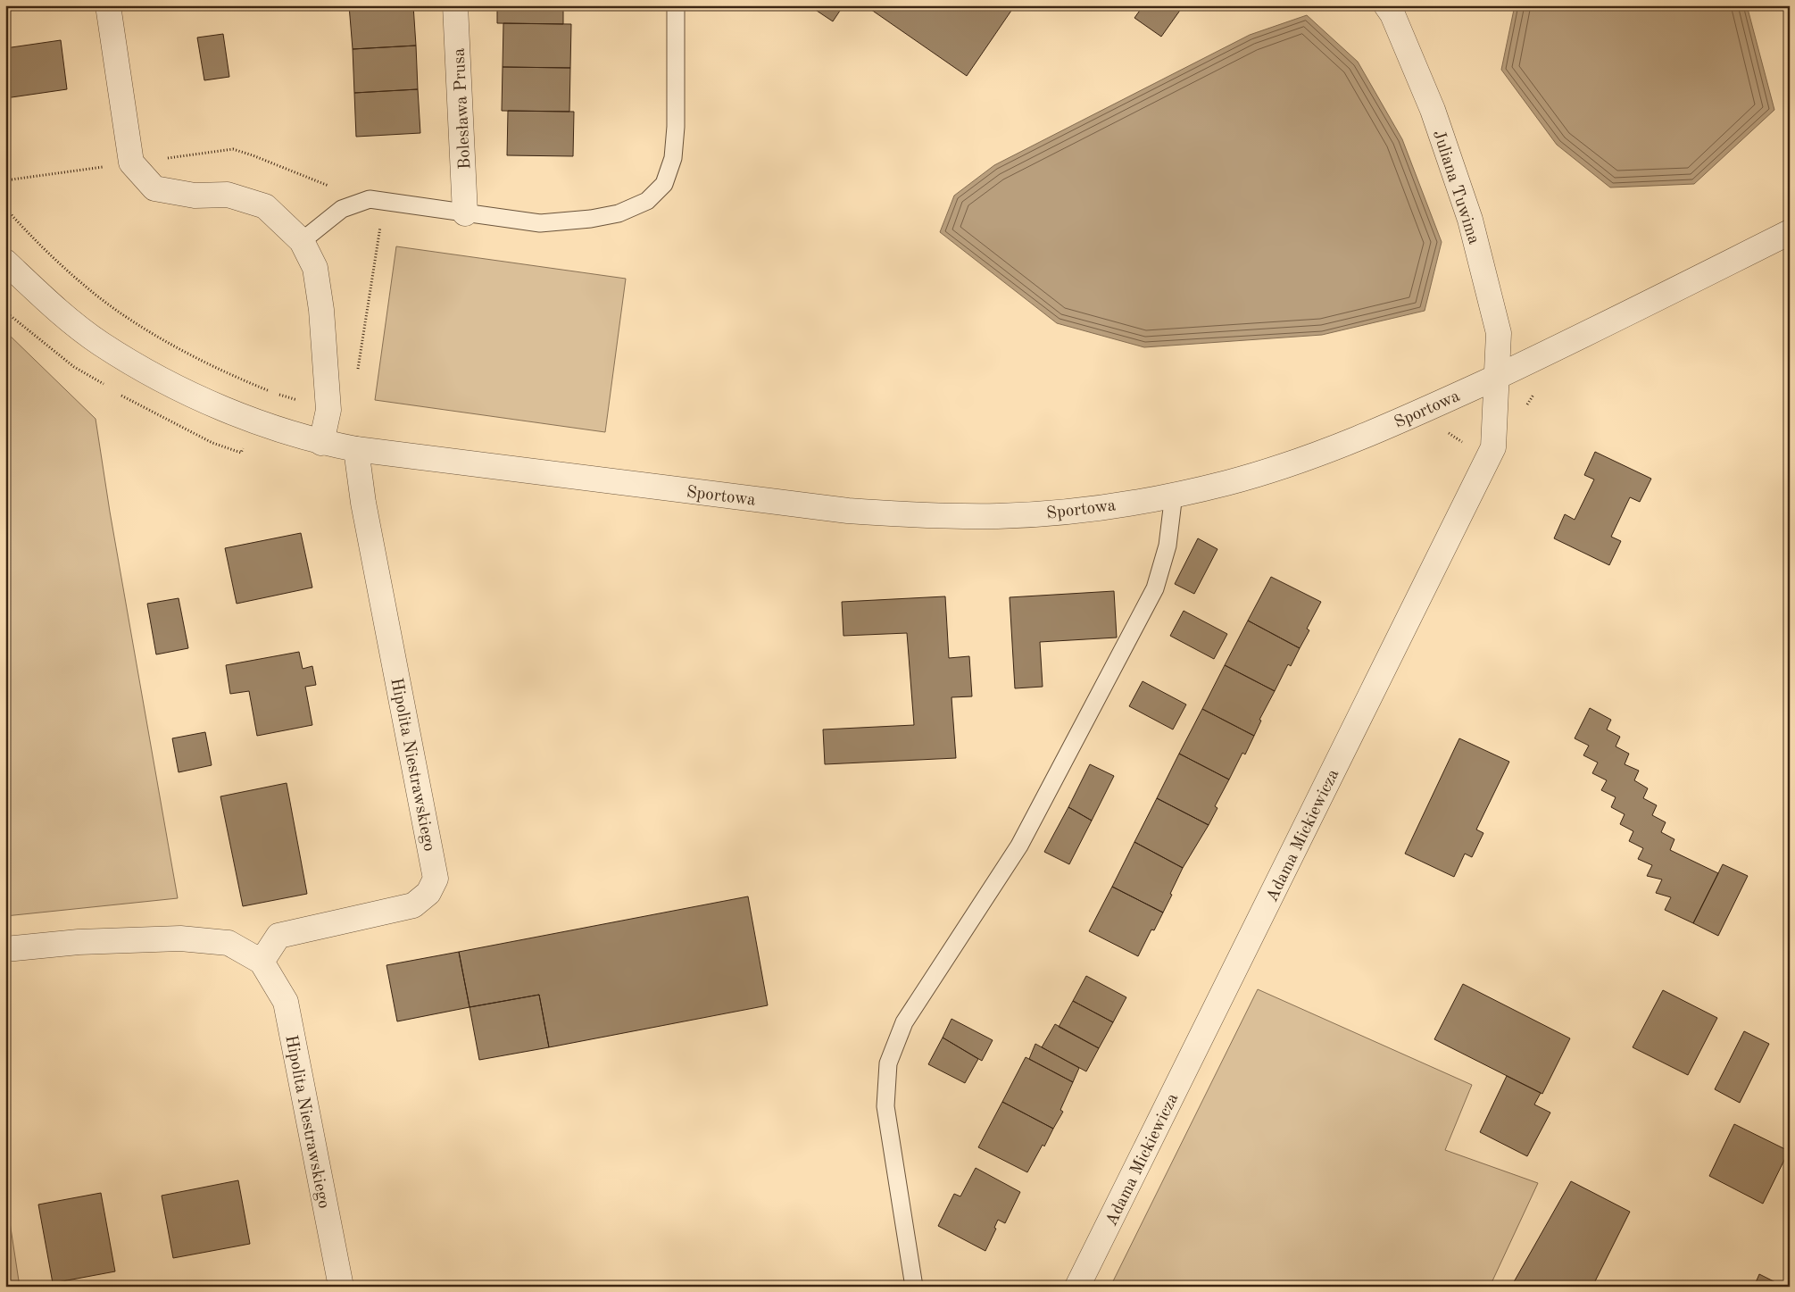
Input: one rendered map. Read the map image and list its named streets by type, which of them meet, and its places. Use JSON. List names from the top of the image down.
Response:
{
  "streets": {
    "street": [
      "Bolesława Prusa",
      "Juliana Tuwima",
      "Sportowa",
      "Hipolita Niestrawskiego",
      "Adama Mickiewicza"
    ]
  },
  "crossings": [
    ["Juliana Tuwima", "Sportowa"],
    ["Juliana Tuwima", "Adama Mickiewicza"],
    ["Sportowa", "Hipolita Niestrawskiego"],
    ["Sportowa", "Adama Mickiewicza"]
  ]
}
